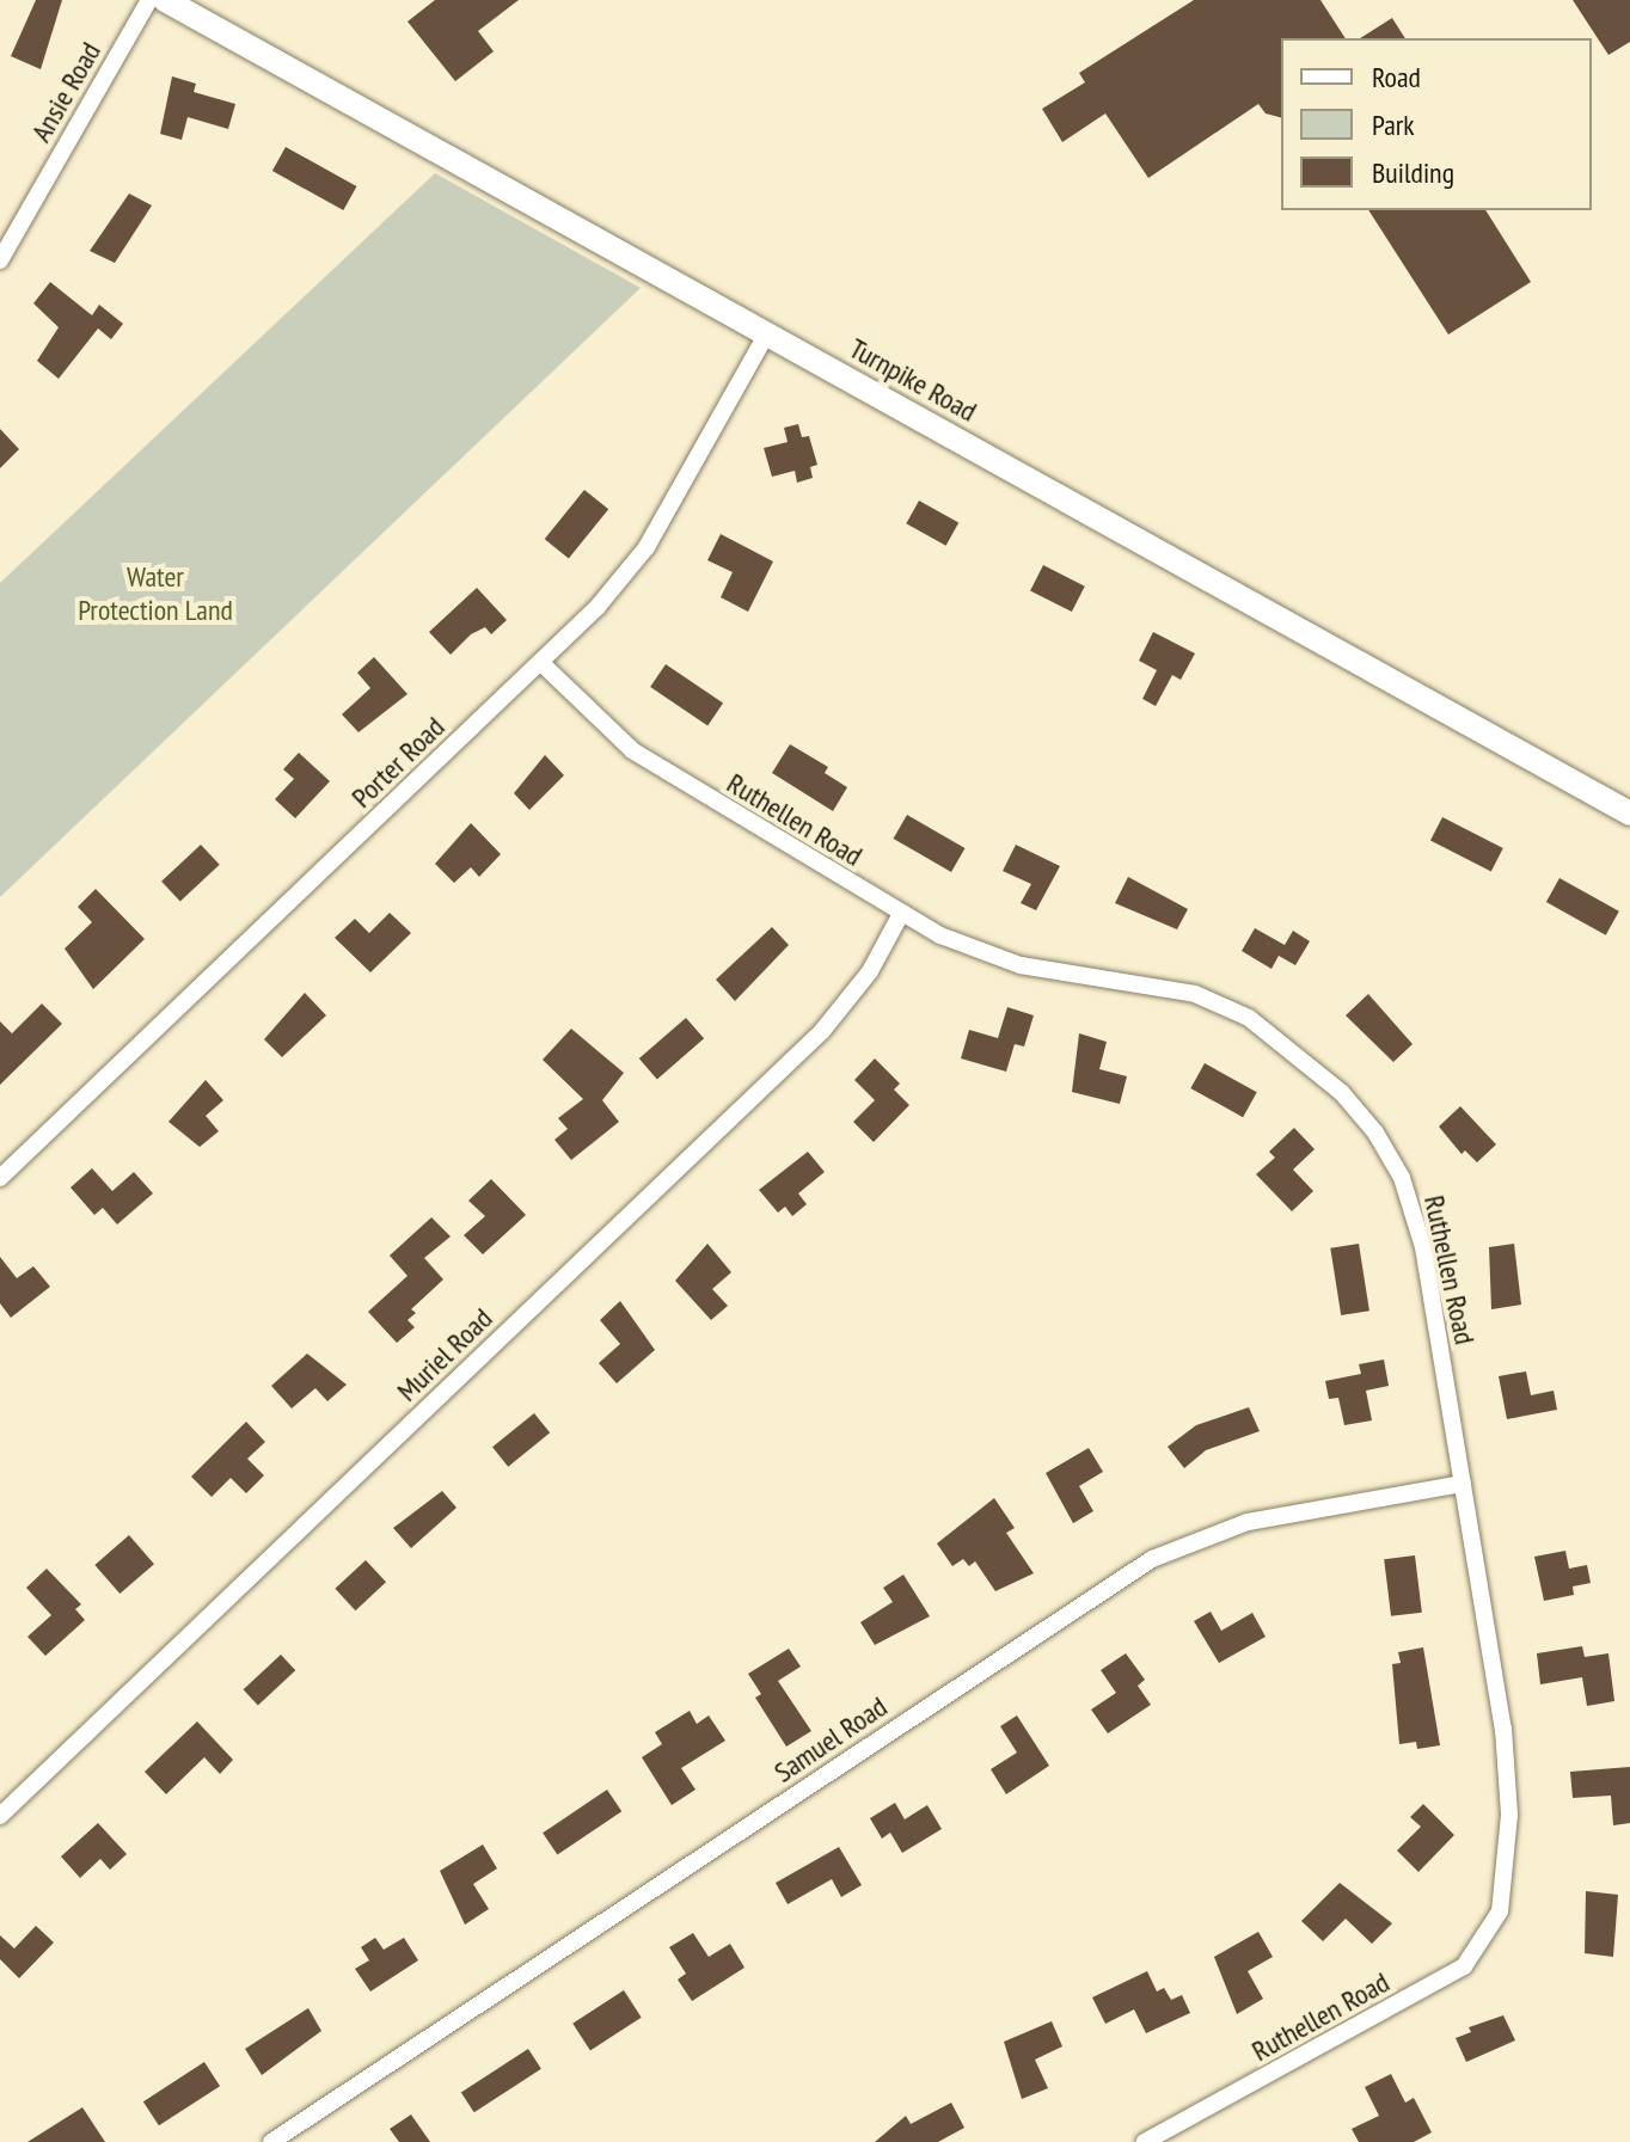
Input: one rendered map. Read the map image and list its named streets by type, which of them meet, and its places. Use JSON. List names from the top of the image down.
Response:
{
  "streets": {
    "main road": ["Turnpike Road"],
    "street": [
      "Ansie Road",
      "Porter Road",
      "Ruthellen Road",
      "Muriel Road",
      "Samuel Road"
    ]
  },
  "crossings": [
    ["Turnpike Road", "Porter Road"],
    ["Porter Road", "Ruthellen Road"],
    ["Ruthellen Road", "Muriel Road"],
    ["Ruthellen Road", "Samuel Road"]
  ],
  "parks": ["Water Protection Land"],
  "legend": ["Road", "Park", "Building"]
}
